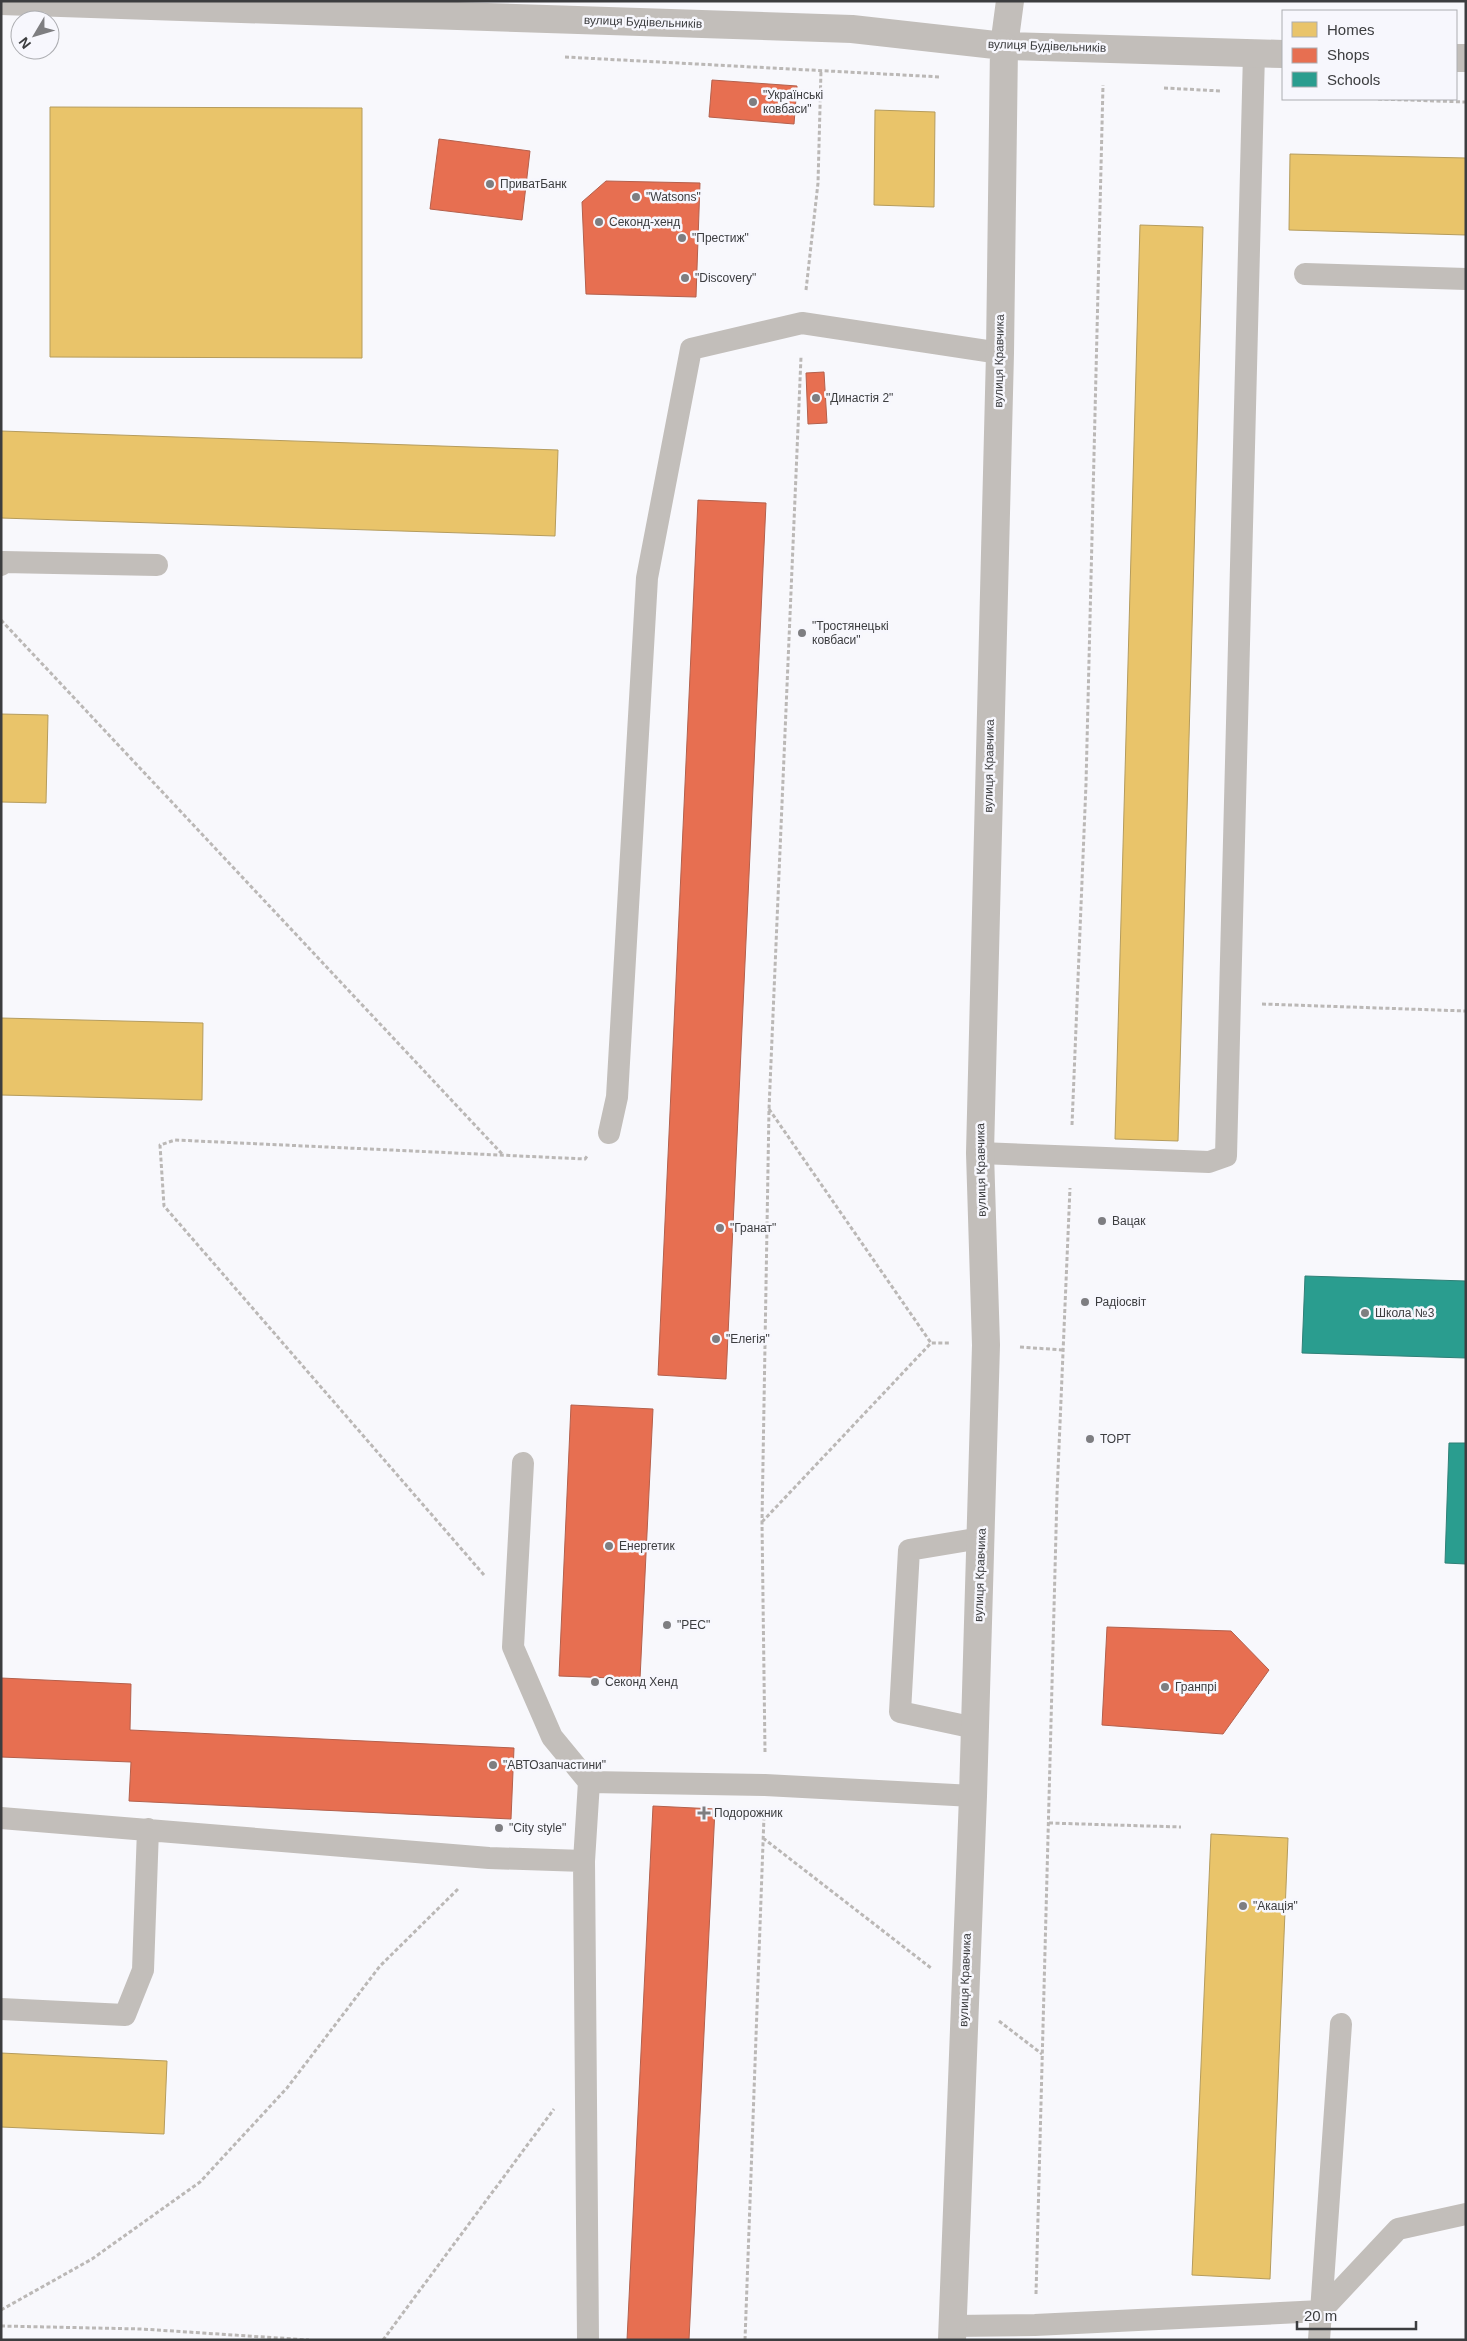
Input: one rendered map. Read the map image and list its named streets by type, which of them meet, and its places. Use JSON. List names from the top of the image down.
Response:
{
  "streets": {
    "street": ["вулиця Будівельників", "вулиця Кравчика"]
  },
  "crossings": [
    ["вулиця Будівельників", "вулиця Кравчика"]
  ],
  "places": {
    "other": [
      "\"Українські ковбаси\"",
      "ПриватБанк",
      "\"Watsons\"",
      "Секонд-хенд",
      "\"Престиж\"",
      "\"Discovery\"",
      "\"Династія 2\"",
      "\"Тростянецькі ковбаси\"",
      "Вацак",
      "\"Гранат\"",
      "Радіосвіт",
      "Школа №3",
      "\"Елегія\"",
      "ТОРТ",
      "Енергетик",
      "\"РЕС\"",
      "Секонд Хенд",
      "Гранпрі",
      "\"АВТОзапчастини\"",
      "\"City style\"",
      "\"Акація\""
    ],
    "health": ["Подорожник"]
  },
  "legend": ["Homes", "Shops", "Schools"],
  "scale_bar": "20 m",
  "north": "bottom left"
}
